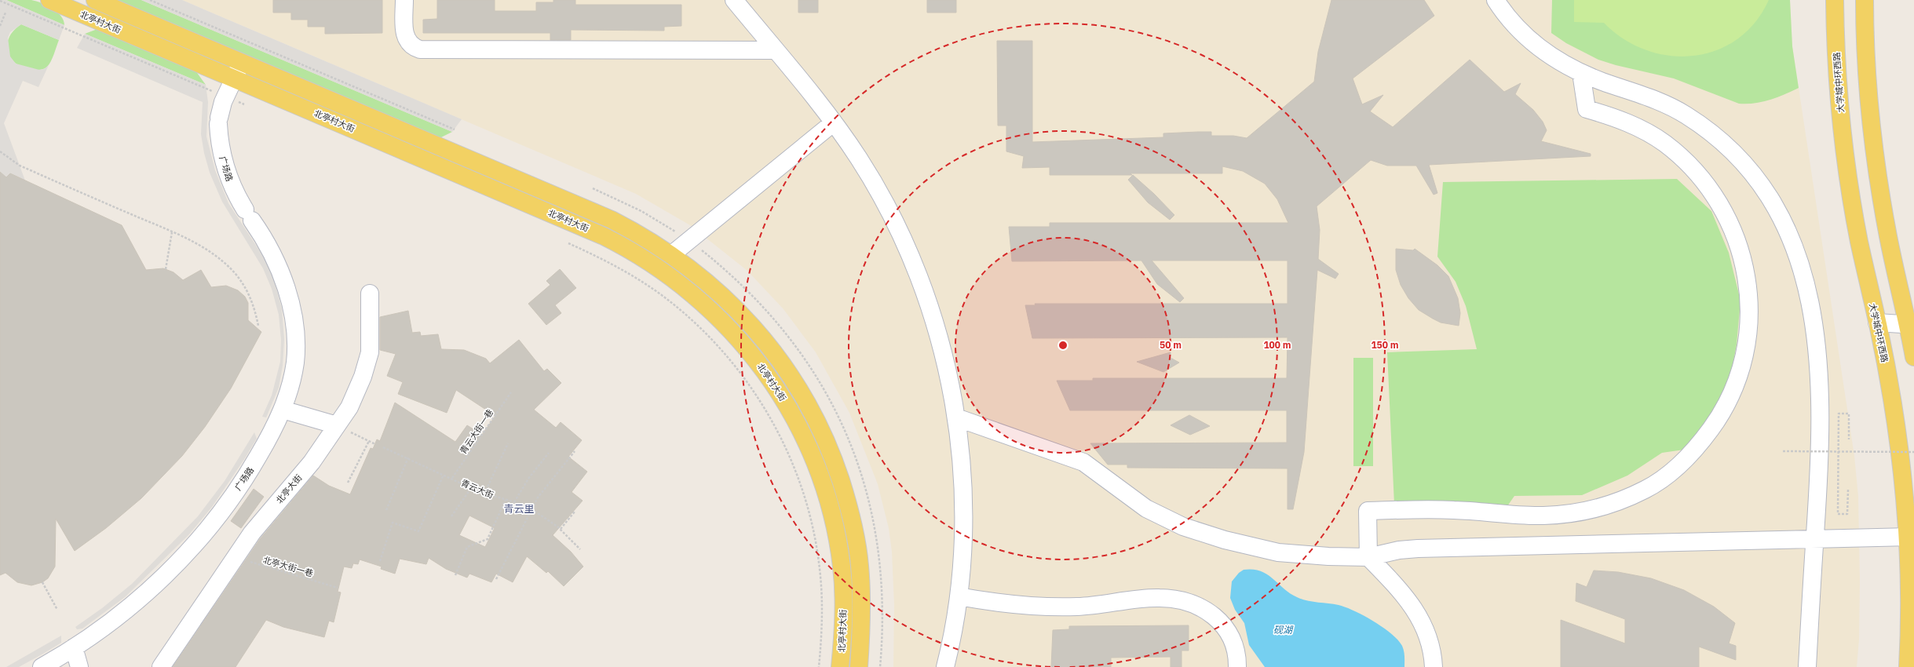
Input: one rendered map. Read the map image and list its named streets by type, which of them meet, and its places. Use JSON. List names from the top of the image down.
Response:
{
  "streets": {
    "main road": ["北亭村大街", "大学城中环西路"],
    "street": ["广场路", "北亭大街"],
    "path": ["青云大街一巷", "青云大街", "北亭大街一巷"]
  },
  "crossings": [
    ["北亭村大街", "广场路"],
    ["青云大街一巷", "青云大街"],
    ["北亭大街", "北亭大街一巷"]
  ],
  "districts": ["青云里"],
  "water": ["砚湖"],
  "rings": ["50 m", "100 m", "150 m"]
}
